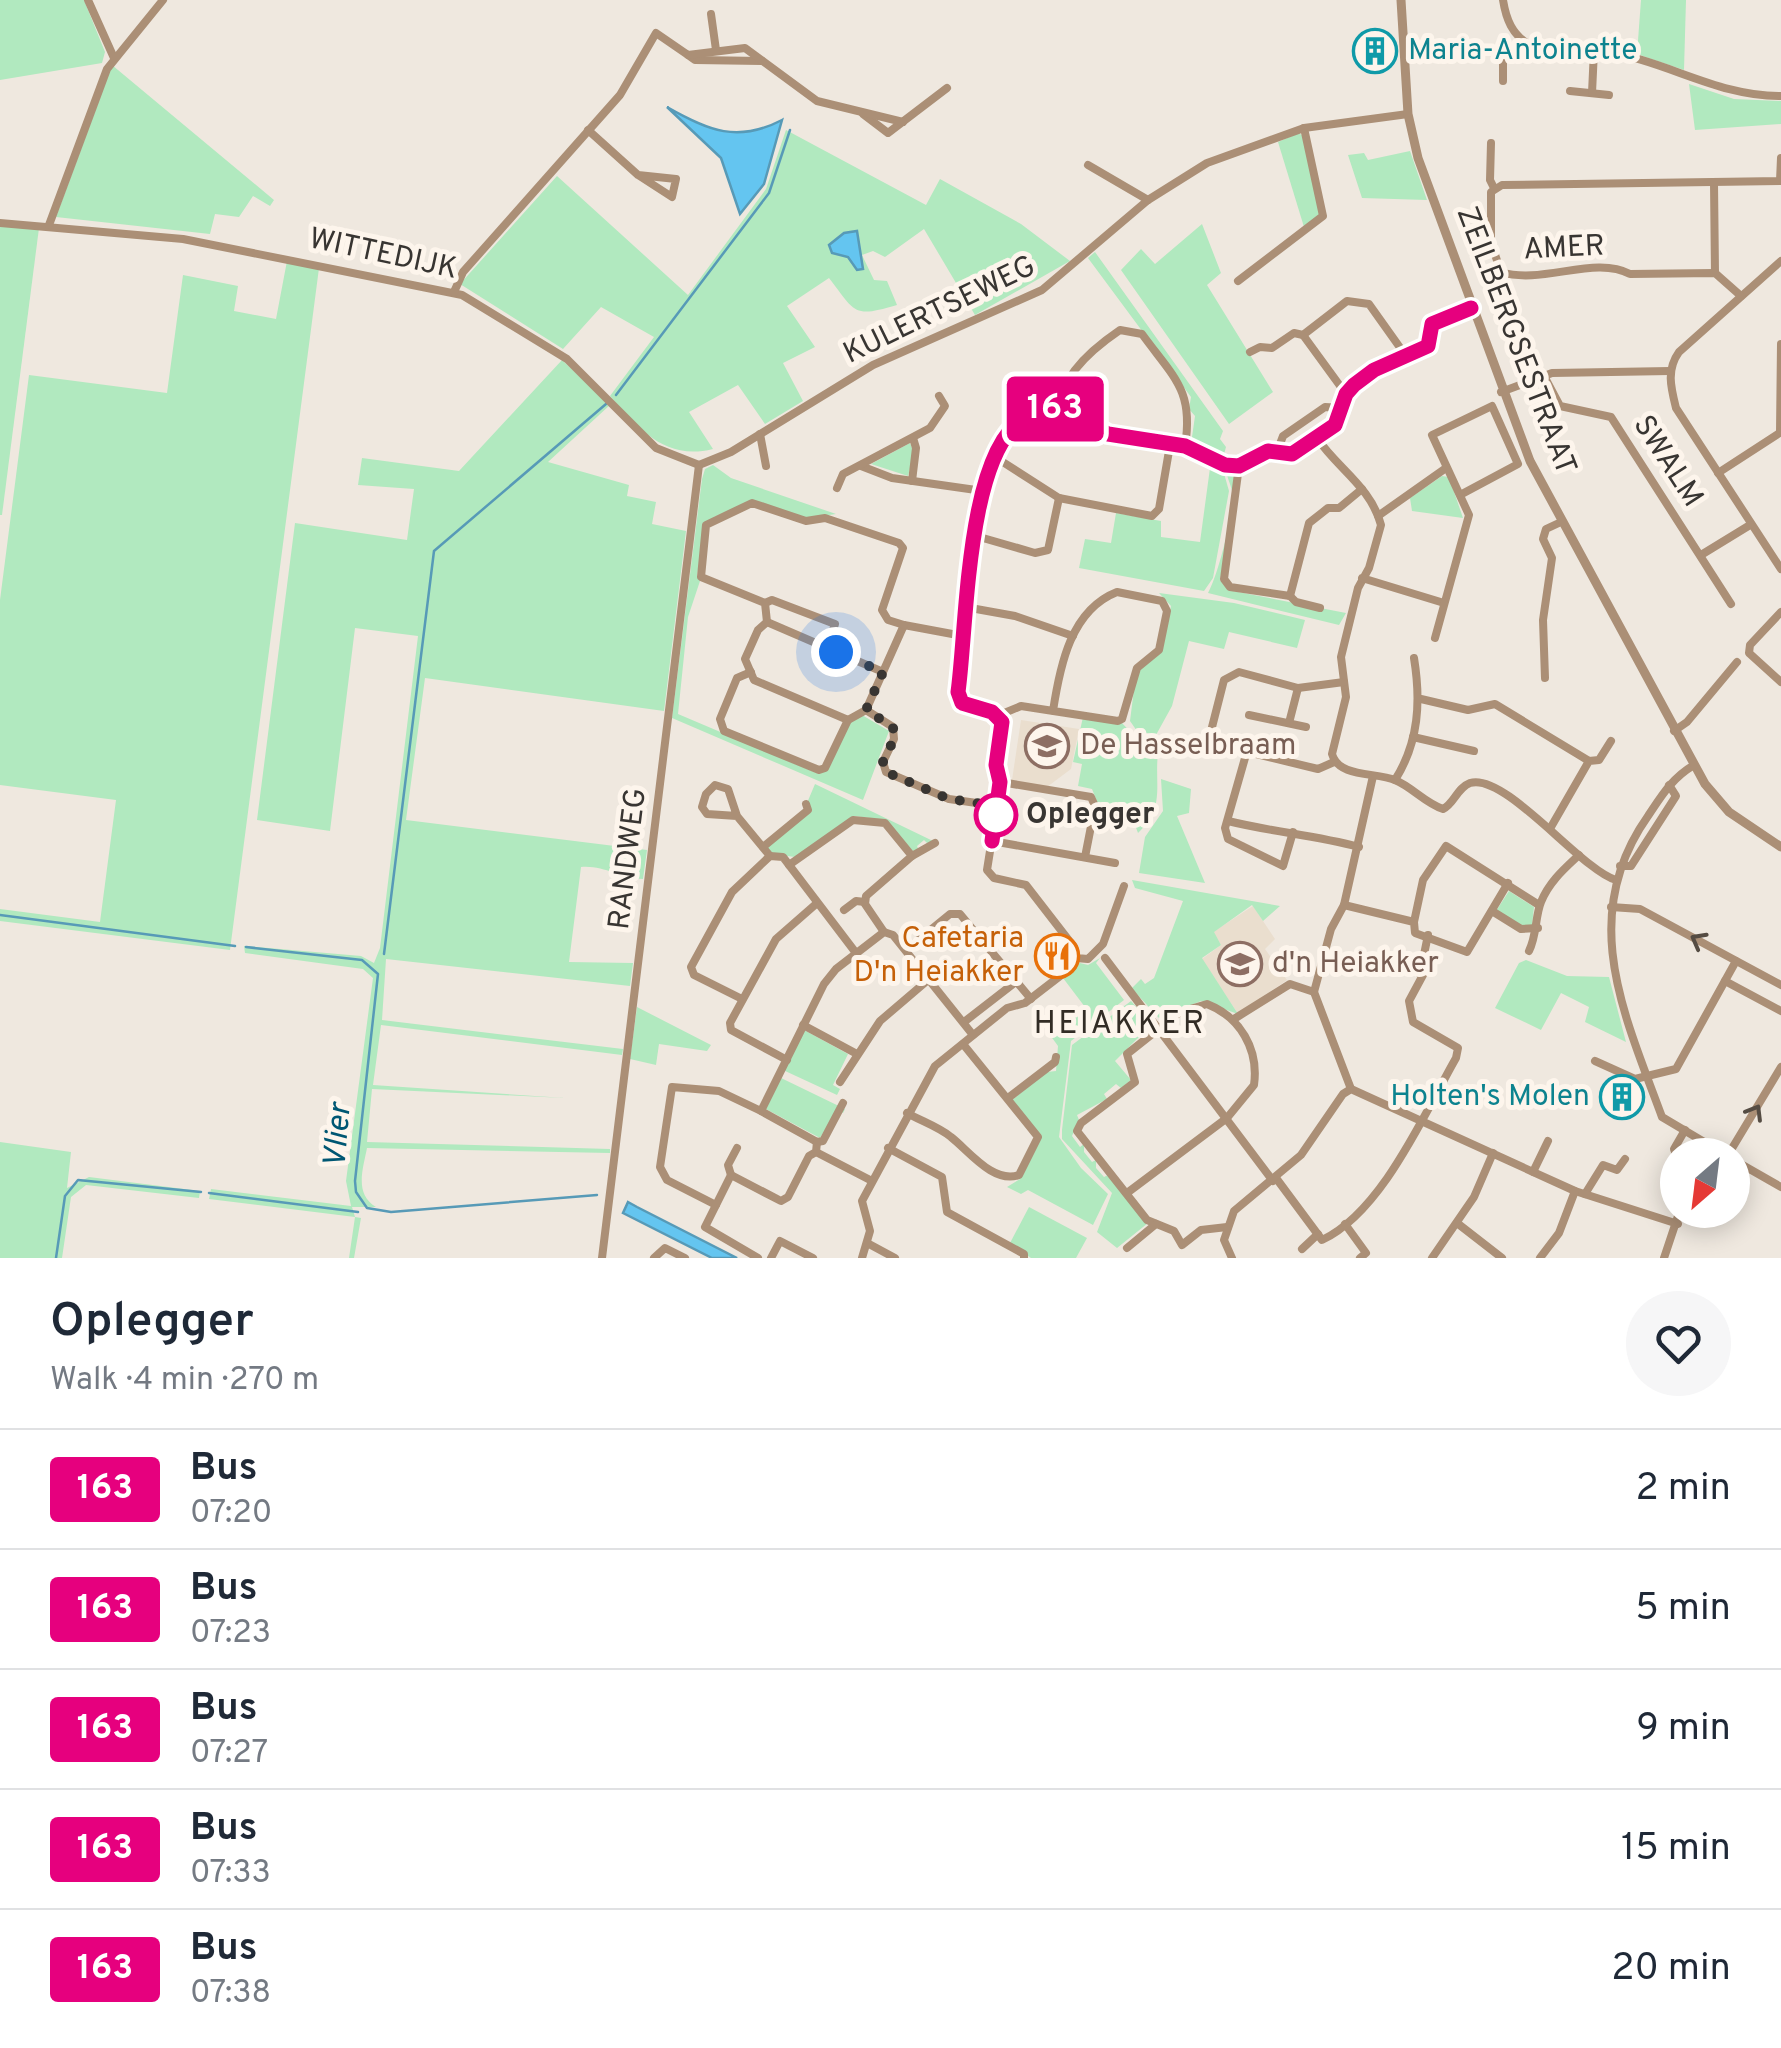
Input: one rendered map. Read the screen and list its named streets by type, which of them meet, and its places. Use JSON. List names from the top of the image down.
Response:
{
  "streets": {
    "street": [
      "AMER",
      "WITTEDIJK",
      "KULERTSEWEG",
      "ZEILBERGSESTRAAT",
      "SWALM",
      "RANDWEG"
    ]
  },
  "crossings": [
    ["WITTEDIJK", "KULERTSEWEG"],
    ["WITTEDIJK", "RANDWEG"],
    ["KULERTSEWEG", "ZEILBERGSESTRAAT"],
    ["KULERTSEWEG", "RANDWEG"]
  ],
  "districts": ["HEIAKKER"],
  "water": ["Vlier"],
  "places": {
    "building": ["Maria-Antoinette", "Holten's Molen"],
    "school or university": ["De Hasselbraam", "d'n Heiakker"],
    "other": ["Oplegger"],
    "restaurant": ["Cafetaria D'n Heiakker"]
  },
  "lines": ["bus line 163"],
  "north": "bottom left",
  "page": {
    "on_map": "163",
    "heading": ["Oplegger", "Walk · 4 min · 270 m"],
    "list": [
      {
        "mark": "163",
        "name": "Bus",
        "note": "07:20",
        "value": "2 min"
      },
      {
        "mark": "163",
        "name": "Bus",
        "note": "07:23",
        "value": "5 min"
      },
      {
        "mark": "163",
        "name": "Bus",
        "note": "07:27",
        "value": "9 min"
      },
      {
        "mark": "163",
        "name": "Bus",
        "note": "07:33",
        "value": "15 min"
      },
      {
        "mark": "163",
        "name": "Bus",
        "note": "07:38",
        "value": "20 min"
      }
    ]
  }
}
